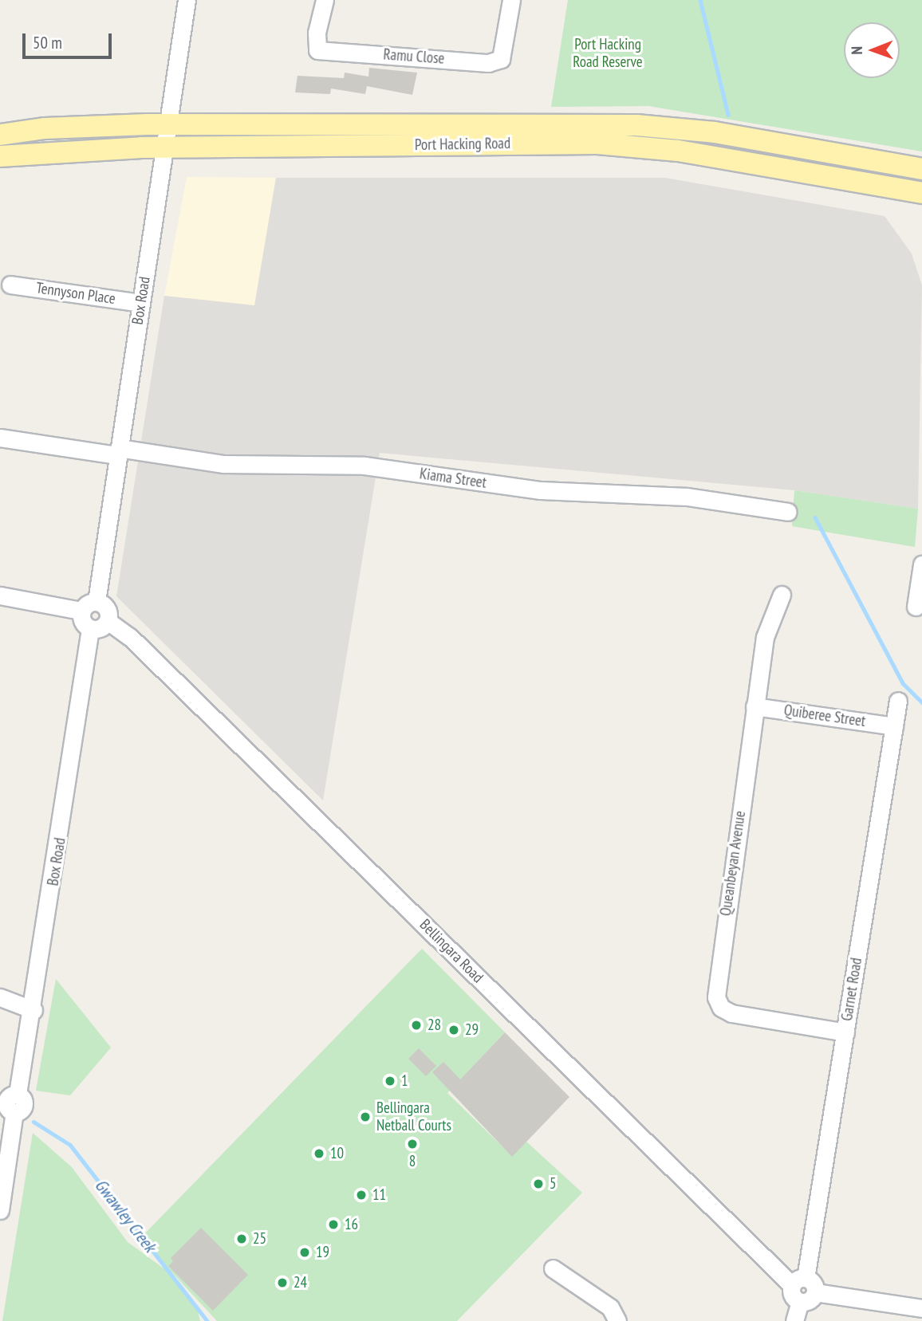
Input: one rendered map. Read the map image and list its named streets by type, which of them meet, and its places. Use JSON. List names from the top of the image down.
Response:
{
  "streets": {
    "main road": ["Port Hacking Road"],
    "street": [
      "Ramu Close",
      "Tennyson Place",
      "Box Road",
      "Kiama Street",
      "Quiberee Street",
      "Queanbeyan Avenue",
      "Bellingara Road",
      "Garnet Road"
    ]
  },
  "crossings": [
    ["Port Hacking Road", "Box Road"],
    ["Tennyson Place", "Box Road"],
    ["Box Road", "Kiama Street"],
    ["Box Road", "Bellingara Road"],
    ["Quiberee Street", "Queanbeyan Avenue"],
    ["Quiberee Street", "Garnet Road"],
    ["Queanbeyan Avenue", "Garnet Road"],
    ["Bellingara Road", "Garnet Road"]
  ],
  "water": ["Gwawley Creek"],
  "parks": ["Port Hacking Road Reserve"],
  "places": [
    "28",
    "29",
    "1",
    "Bellingara Netball Courts",
    "8",
    "10",
    "5",
    "11",
    "16",
    "25",
    "19",
    "24"
  ],
  "scale_bar": "50 m",
  "north": "left"
}
